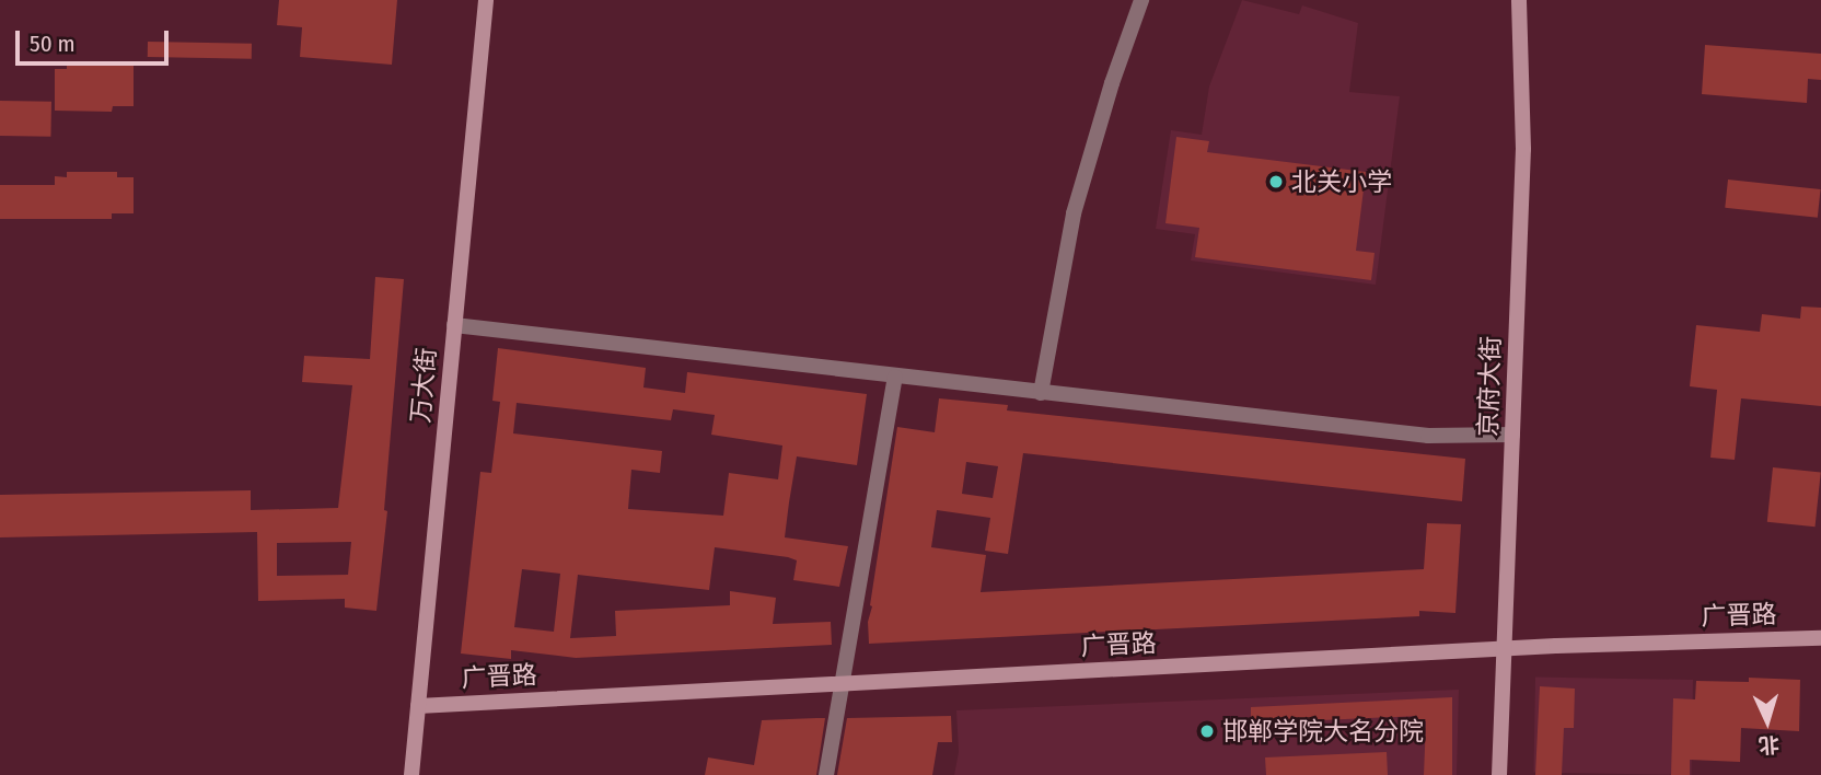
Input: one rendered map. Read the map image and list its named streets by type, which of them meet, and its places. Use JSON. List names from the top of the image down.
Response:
{
  "streets": {
    "street": ["万大街", "京府大街", "广晋路"]
  },
  "crossings": [
    ["万大街", "广晋路"],
    ["京府大街", "广晋路"]
  ],
  "places": ["北关小学", "邯郸学院大名分院"],
  "scale_bar": "50 m",
  "north": "bottom"
}
